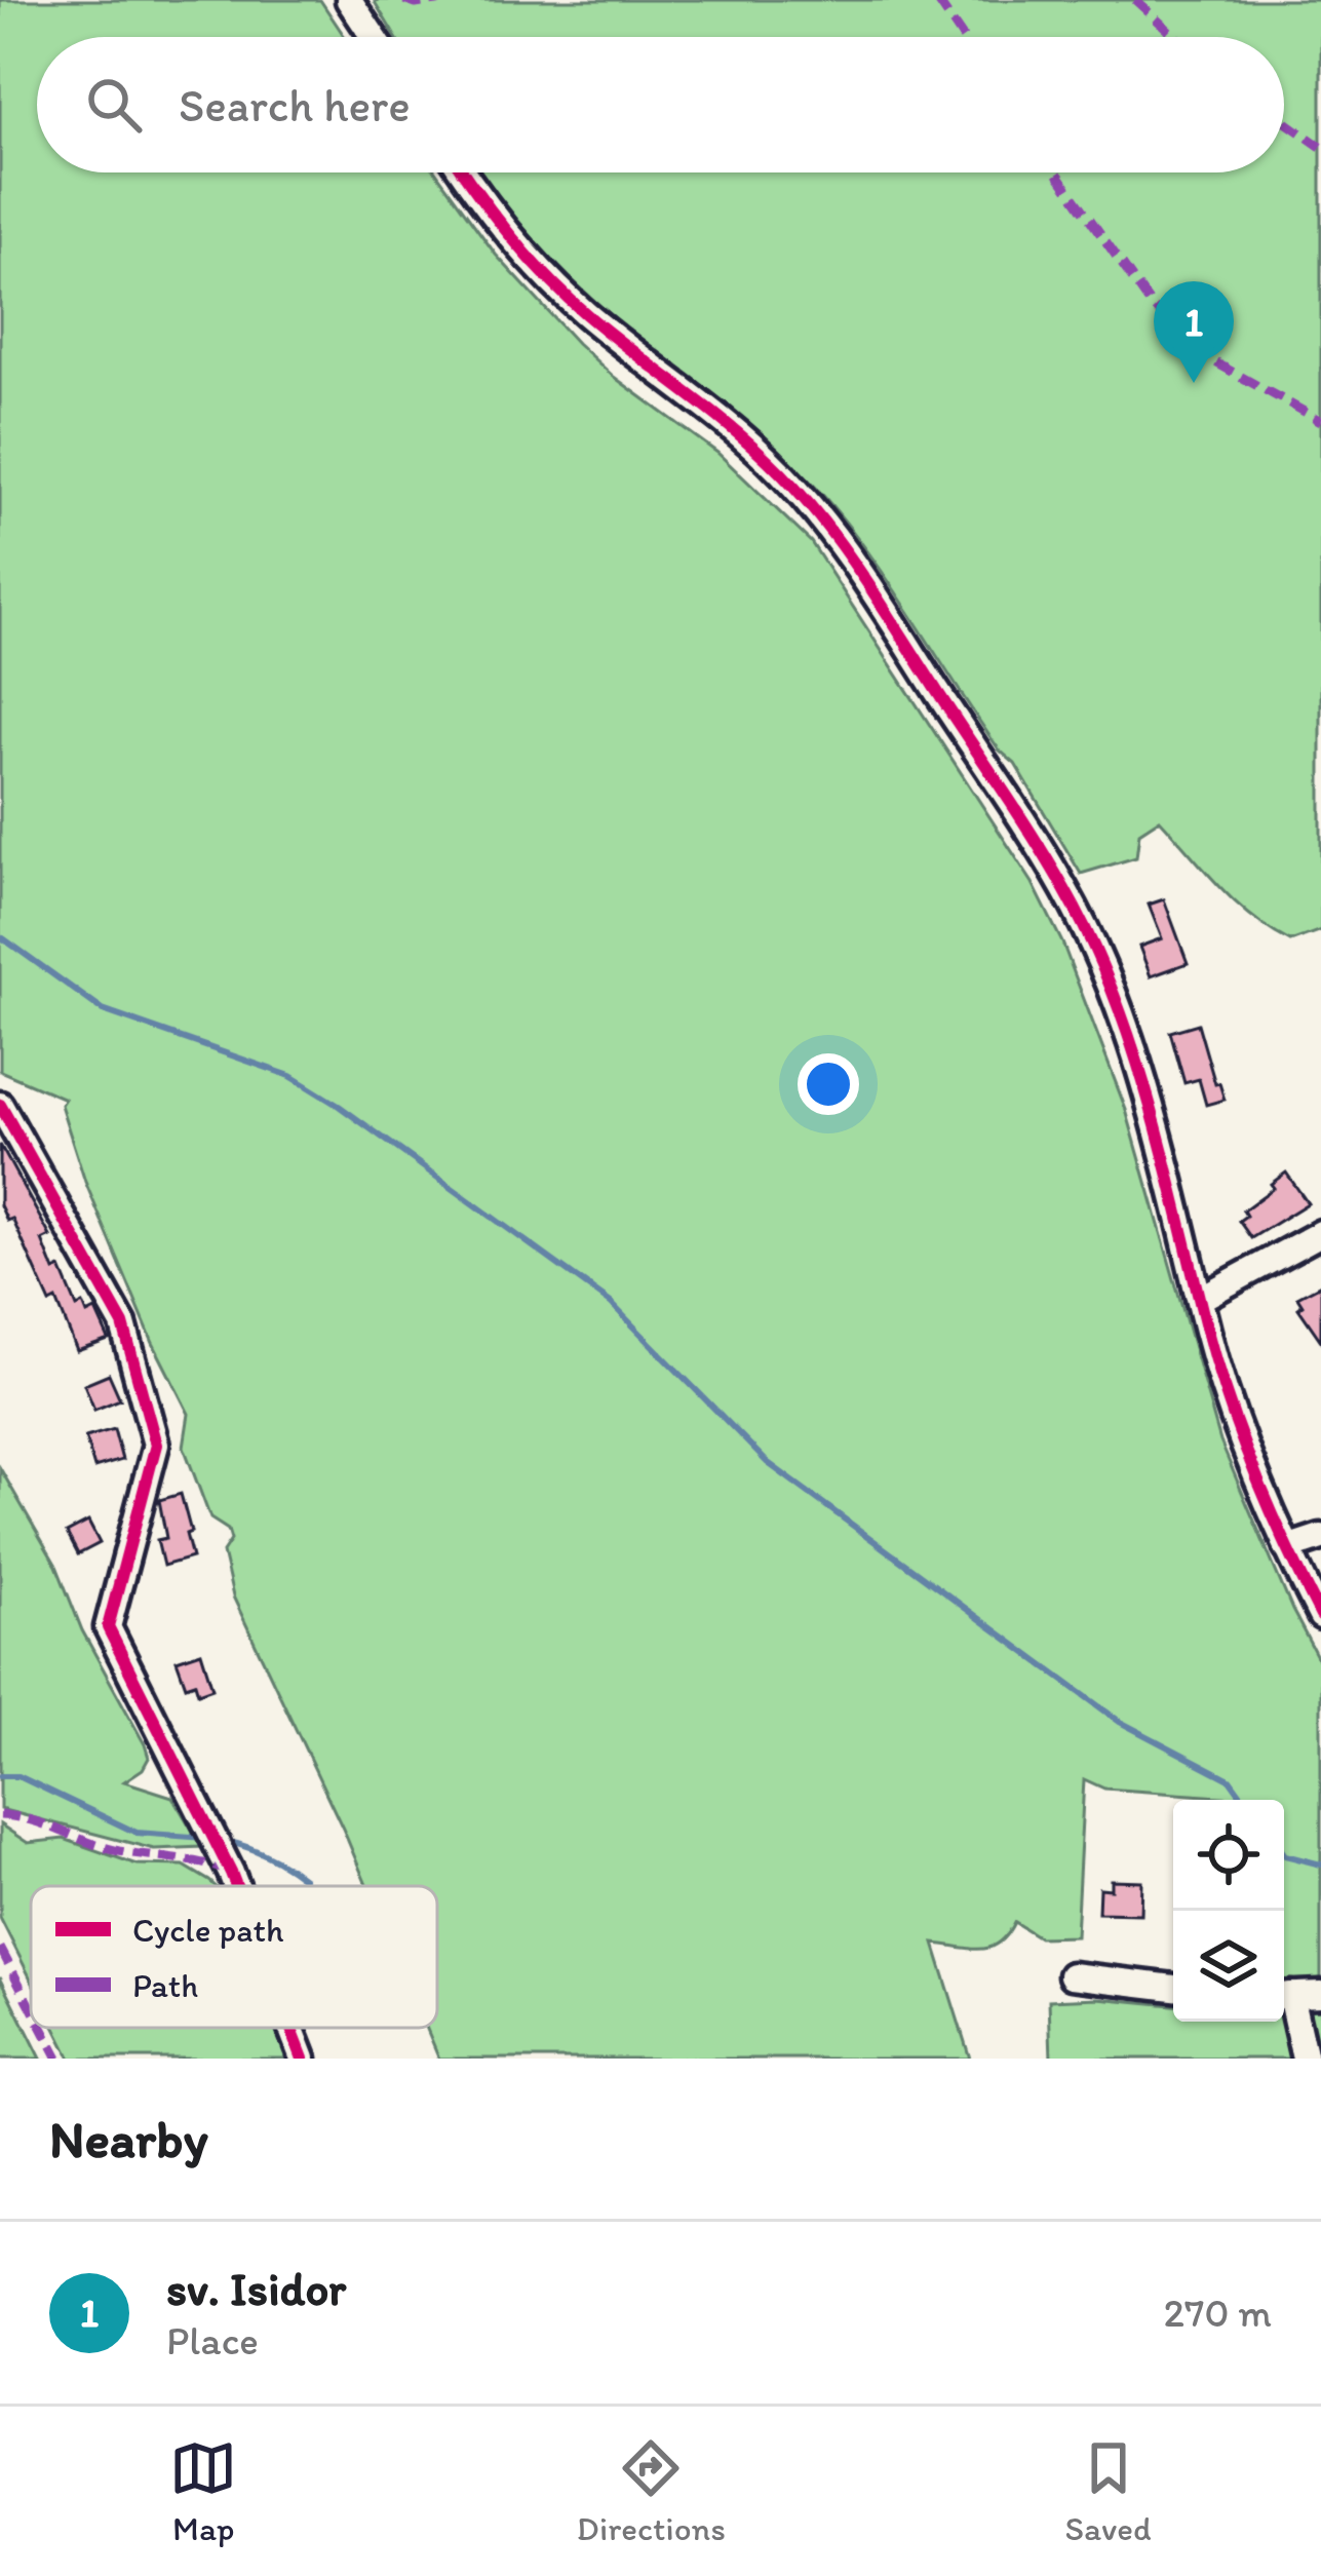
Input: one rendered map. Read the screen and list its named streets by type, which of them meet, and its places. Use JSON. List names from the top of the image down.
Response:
{
  "legend": ["Cycle path", "Path"],
  "page": {
    "search": "Search here",
    "pins": "1",
    "heading": "Nearby",
    "list": [
      {
        "mark": "1",
        "name": "sv. Isidor",
        "note": "Place",
        "value": "270 m"
      }
    ],
    "nav": ["Map", "Directions", "Saved"]
  }
}
